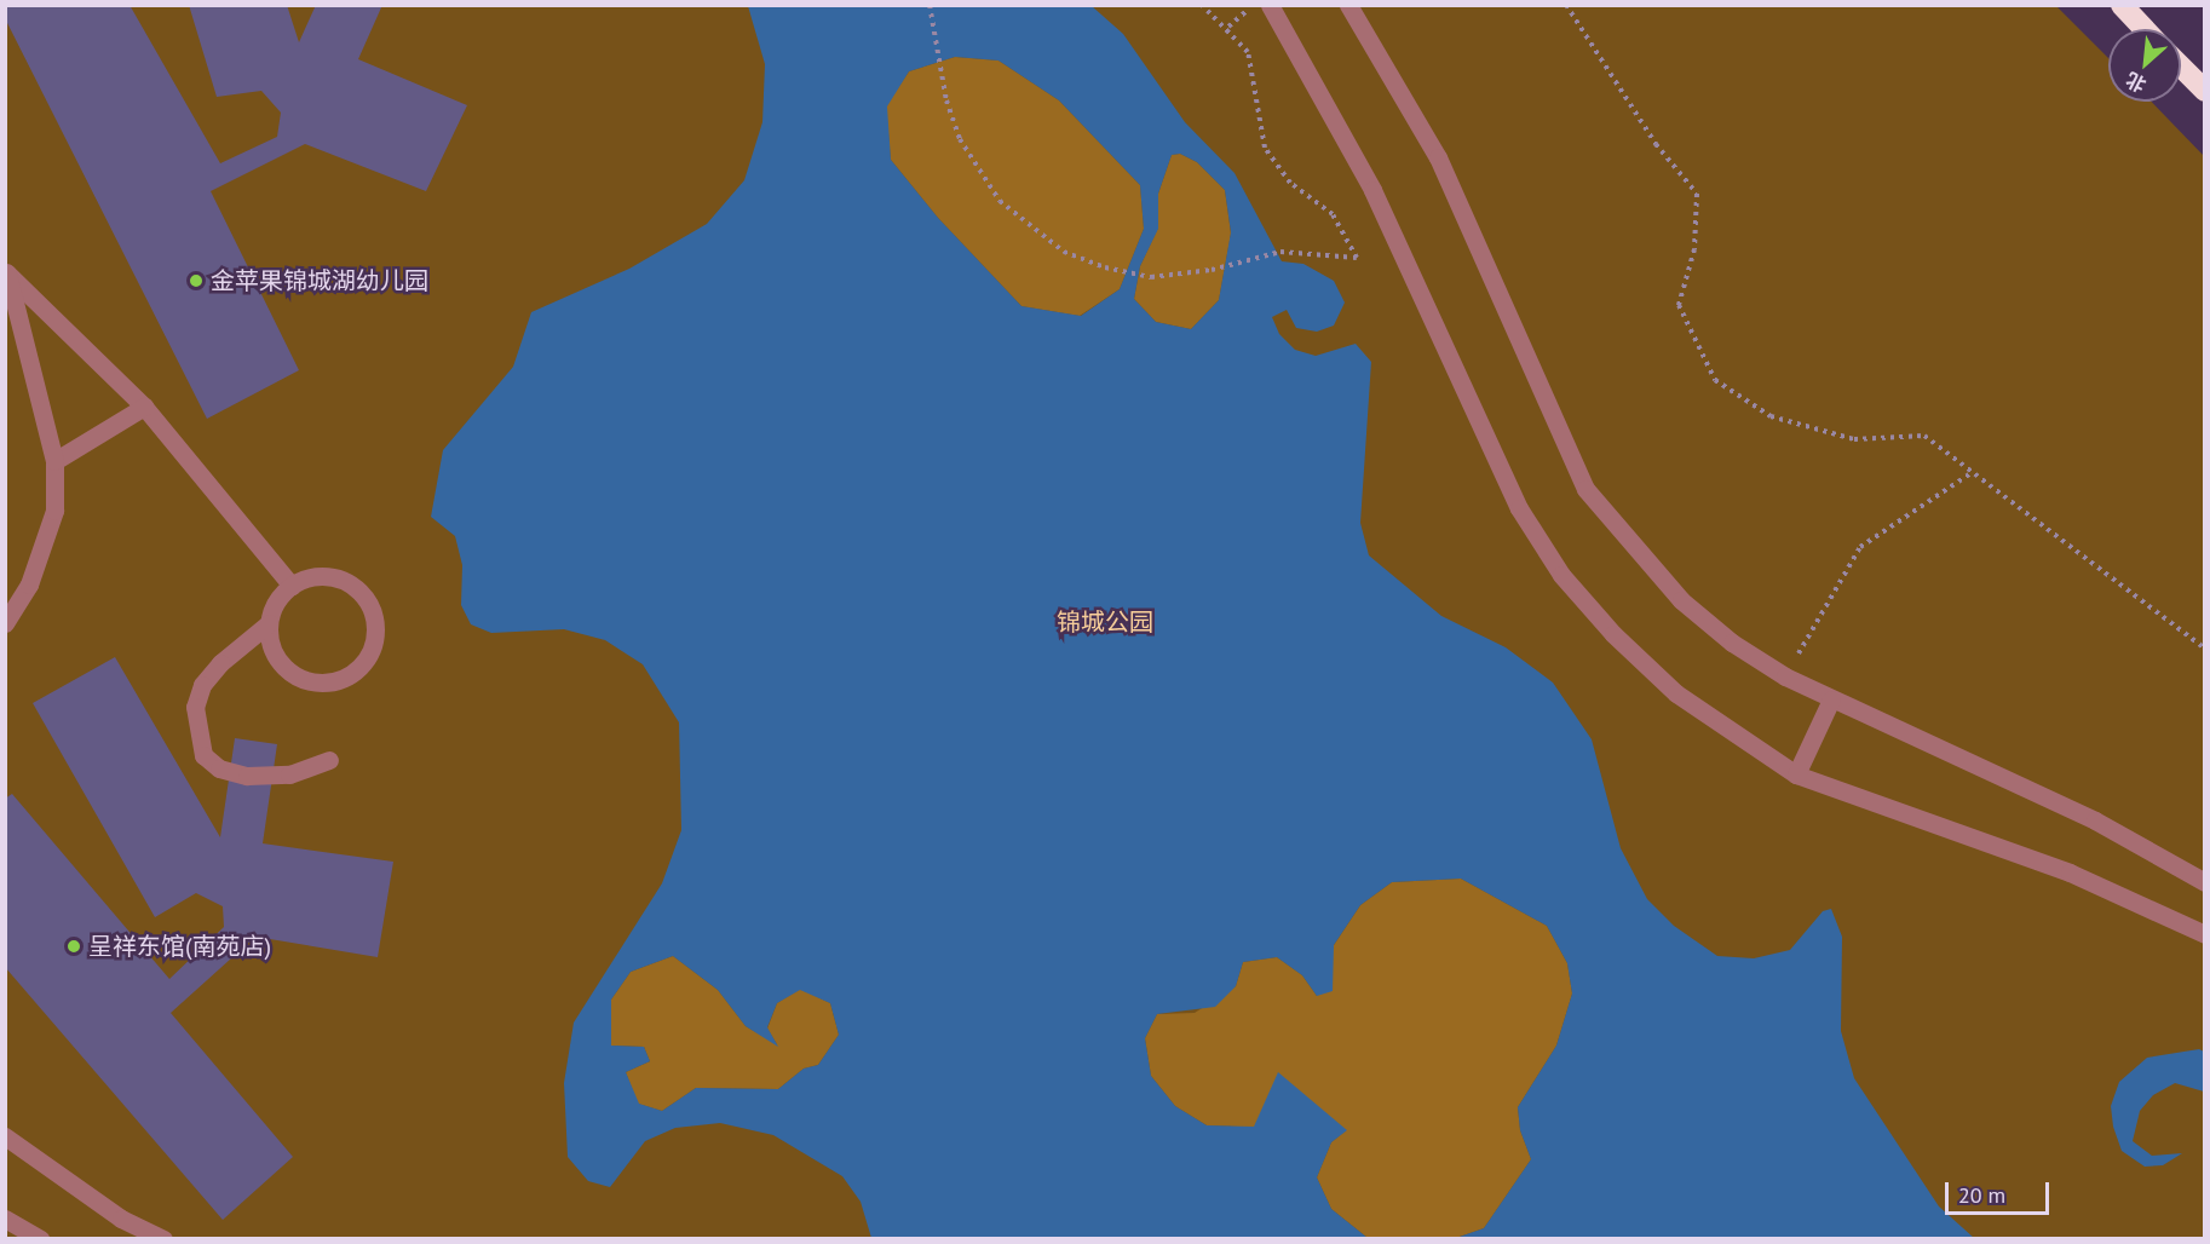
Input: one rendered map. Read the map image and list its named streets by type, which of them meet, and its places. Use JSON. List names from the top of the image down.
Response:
{
  "parks": ["锦城公园"],
  "places": ["金苹果锦城湖幼儿园", "呈祥东馆(南苑店)"],
  "scale_bar": "20 m",
  "north": "bottom left"
}
